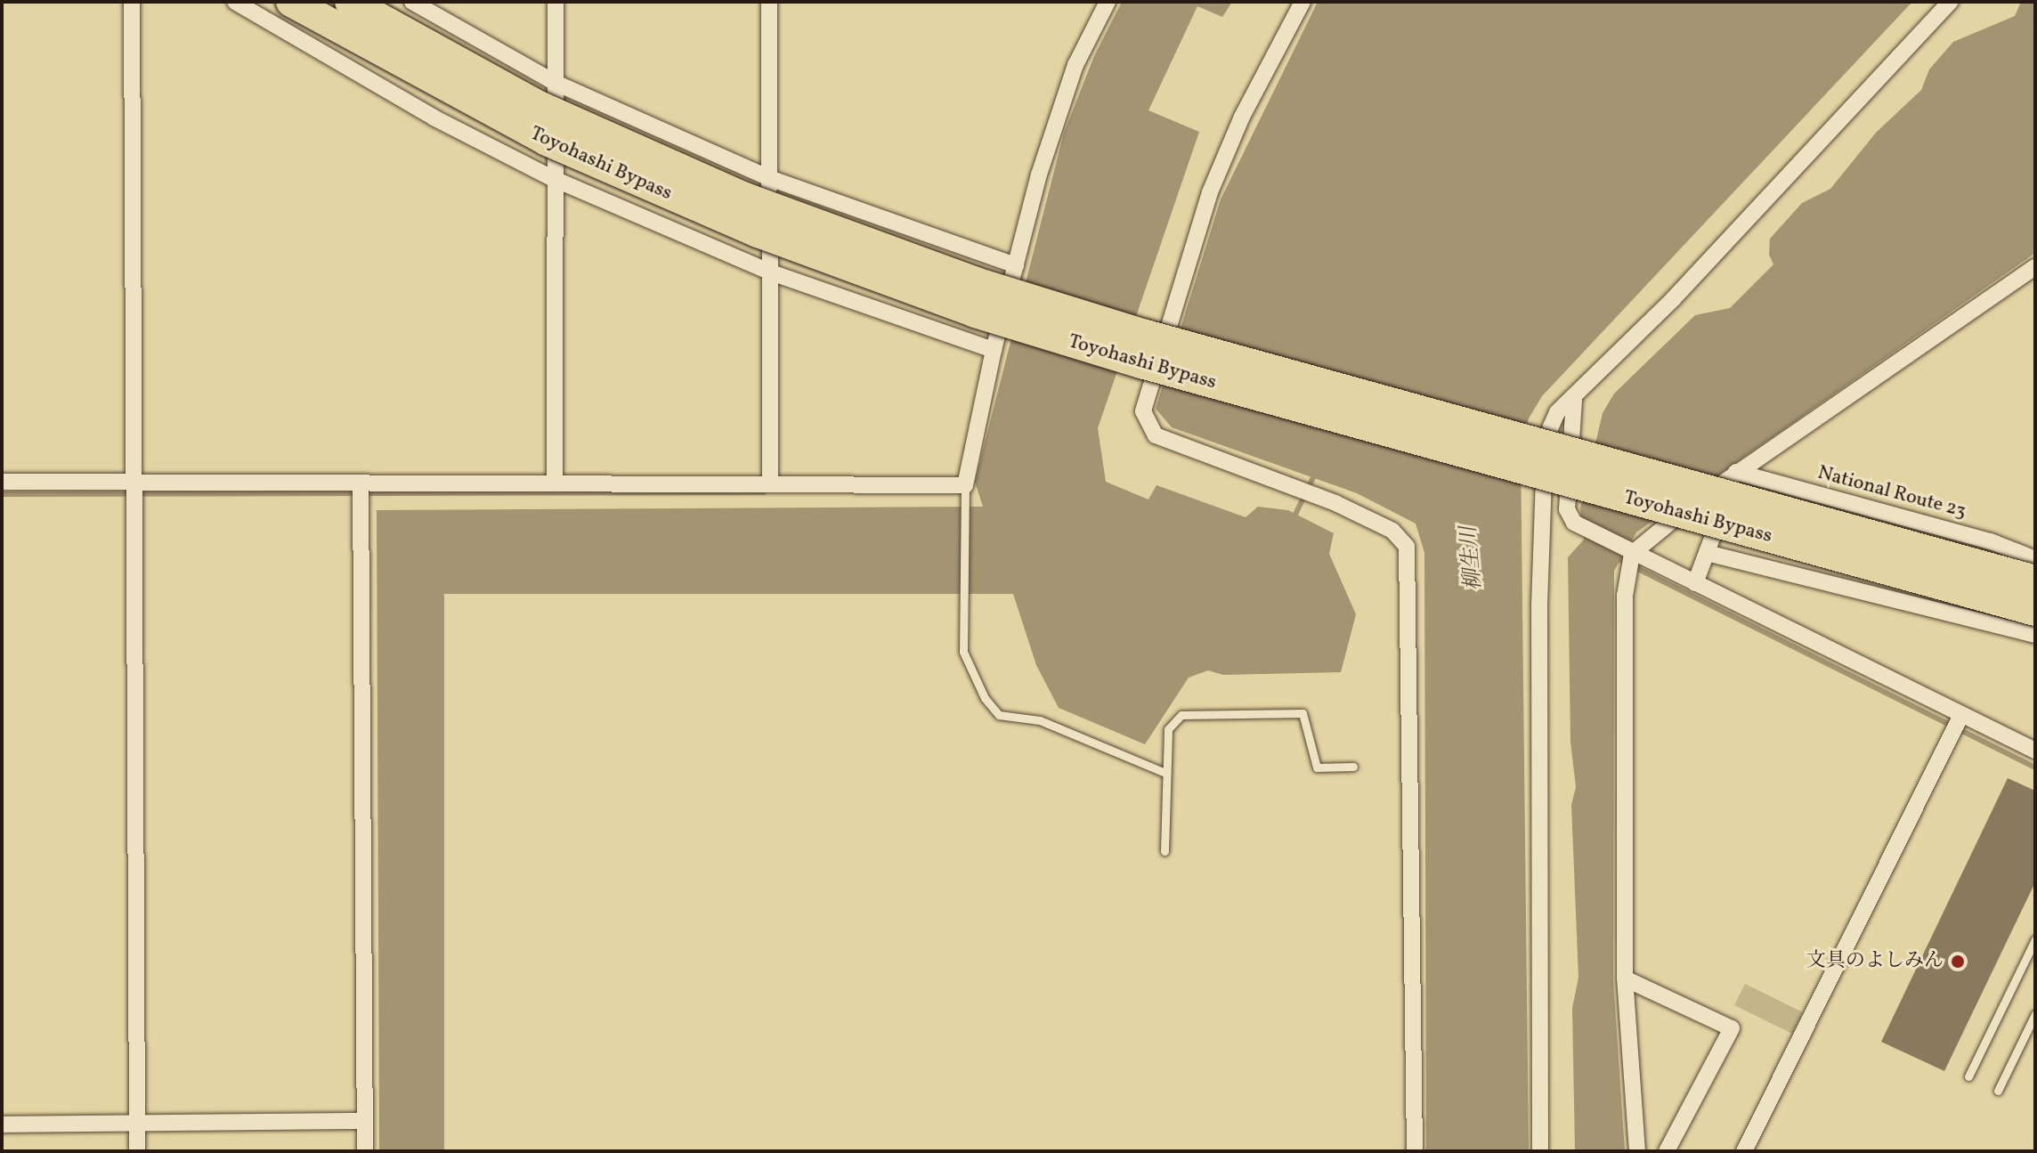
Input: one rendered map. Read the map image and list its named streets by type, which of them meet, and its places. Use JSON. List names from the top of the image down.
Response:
{
  "streets": {
    "highway": ["Toyohashi Bypass"],
    "street": ["National Route 23"]
  },
  "water": ["柳生川"],
  "places": ["文具のよしみん"]
}
